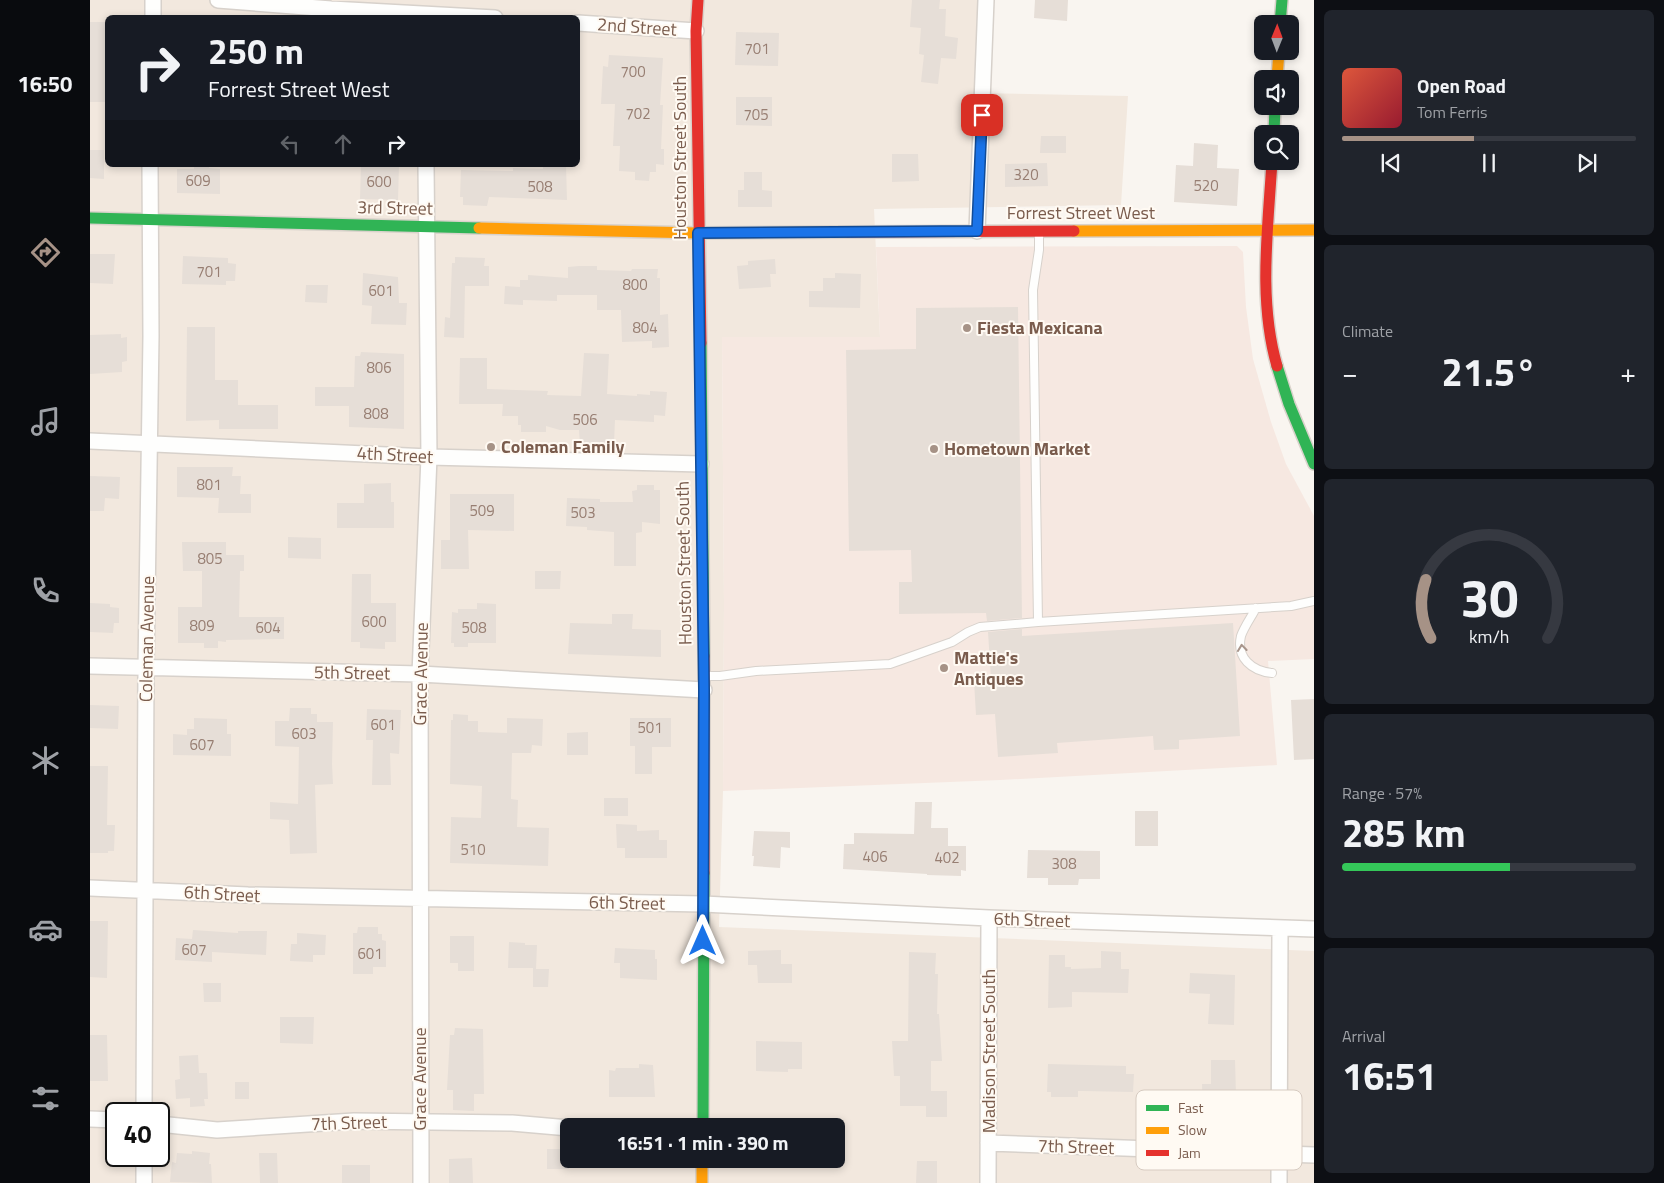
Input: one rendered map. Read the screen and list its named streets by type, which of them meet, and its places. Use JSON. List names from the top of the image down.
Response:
{
  "streets": {
    "street": [
      "2nd Street",
      "Houston Street South",
      "3rd Street",
      "Forrest Street West",
      "4th Street",
      "Coleman Avenue",
      "5th Street",
      "Grace Avenue",
      "6th Street",
      "Madison Street South",
      "7th Street"
    ]
  },
  "crossings": [
    ["2nd Street", "Houston Street South"],
    ["Houston Street South", "3rd Street"],
    ["Houston Street South", "Forrest Street West"],
    ["Houston Street South", "4th Street"],
    ["Houston Street South", "5th Street"],
    ["Houston Street South", "6th Street"],
    ["3rd Street", "Forrest Street West"],
    ["3rd Street", "Coleman Avenue"],
    ["3rd Street", "Grace Avenue"],
    ["4th Street", "Coleman Avenue"],
    ["4th Street", "Grace Avenue"],
    ["Coleman Avenue", "5th Street"],
    ["Coleman Avenue", "6th Street"],
    ["5th Street", "Grace Avenue"],
    ["Grace Avenue", "6th Street"],
    ["Grace Avenue", "7th Street"],
    ["6th Street", "Madison Street South"],
    ["Madison Street South", "7th Street"]
  ],
  "places": [
    "Fiesta Mexicana",
    "Coleman Family",
    "Hometown Market",
    "Mattie's Antiques"
  ],
  "house_numbers": [
    "701",
    "700",
    "702",
    "705",
    "320",
    "609",
    "600",
    "520",
    "508",
    "701",
    "800",
    "601",
    "804",
    "806",
    "808",
    "506",
    "801",
    "509",
    "503",
    "805",
    "600",
    "809",
    "604",
    "508",
    "601",
    "501",
    "603",
    "607",
    "510",
    "406",
    "402",
    "308",
    "607",
    "601"
  ],
  "legend": ["Fast", "Slow", "Jam"],
  "north": "top",
  "page": {
    "tabs": "16:50",
    "turn": ["250 m", "Forrest Street West"],
    "song": ["Open Road", "Tom Ferris"],
    "tile": [
      "Climate",
      ["Range · 57%", "285 km"],
      ["Arrival", "16:51"]
    ],
    "heat": ["−", "21.5°", "+"],
    "limit": "40",
    "trip": "16:51 · 1 min · 390 m",
    "gauge": ["30", "km/h"]
  }
}
